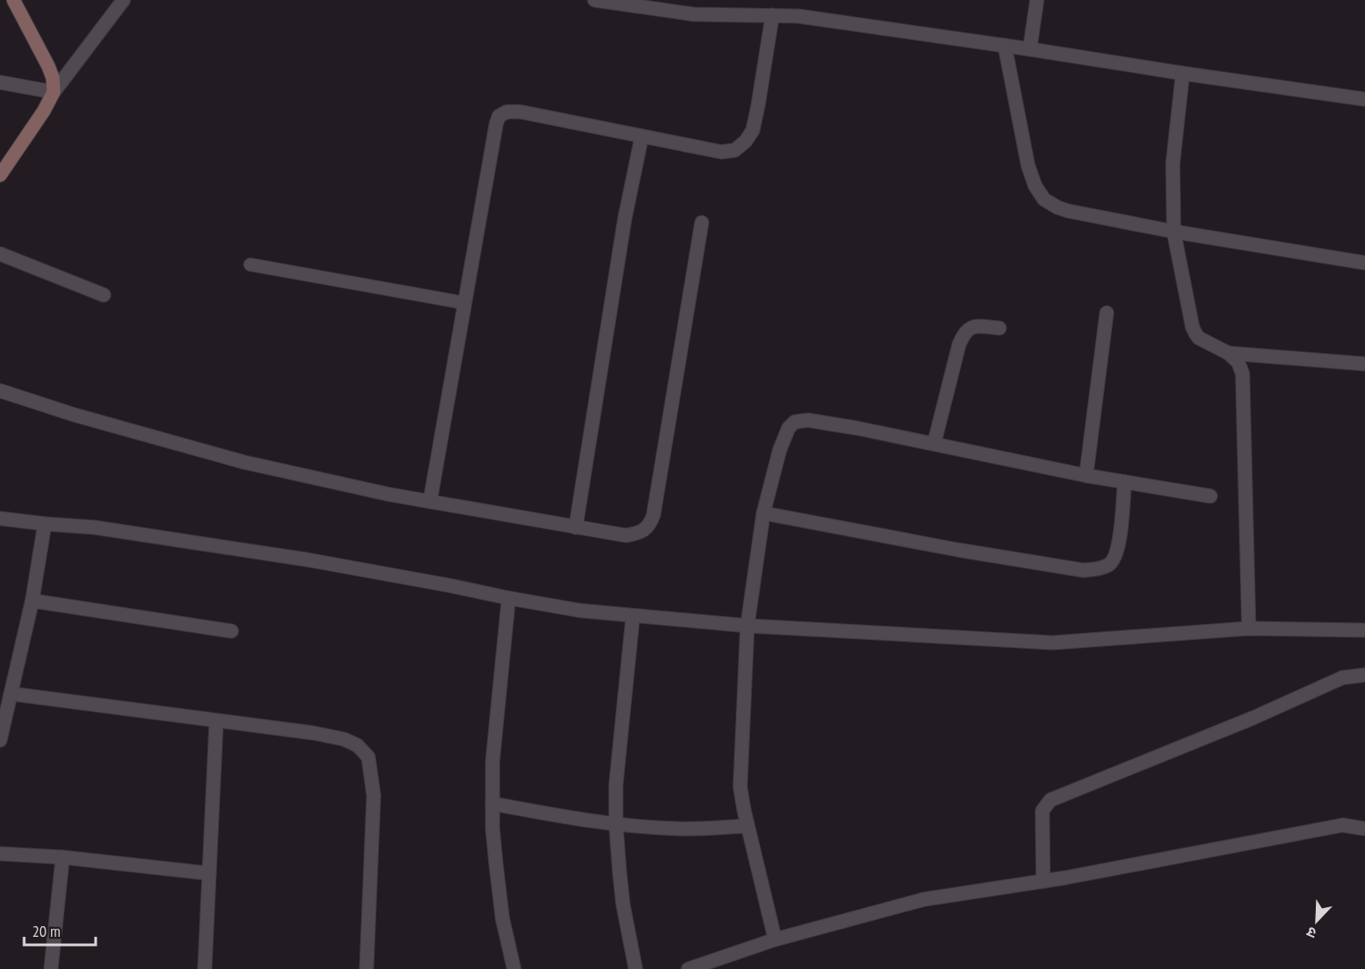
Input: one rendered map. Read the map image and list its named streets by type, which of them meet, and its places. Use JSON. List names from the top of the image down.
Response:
{
  "scale_bar": "20 m",
  "north": "bottom left"
}
